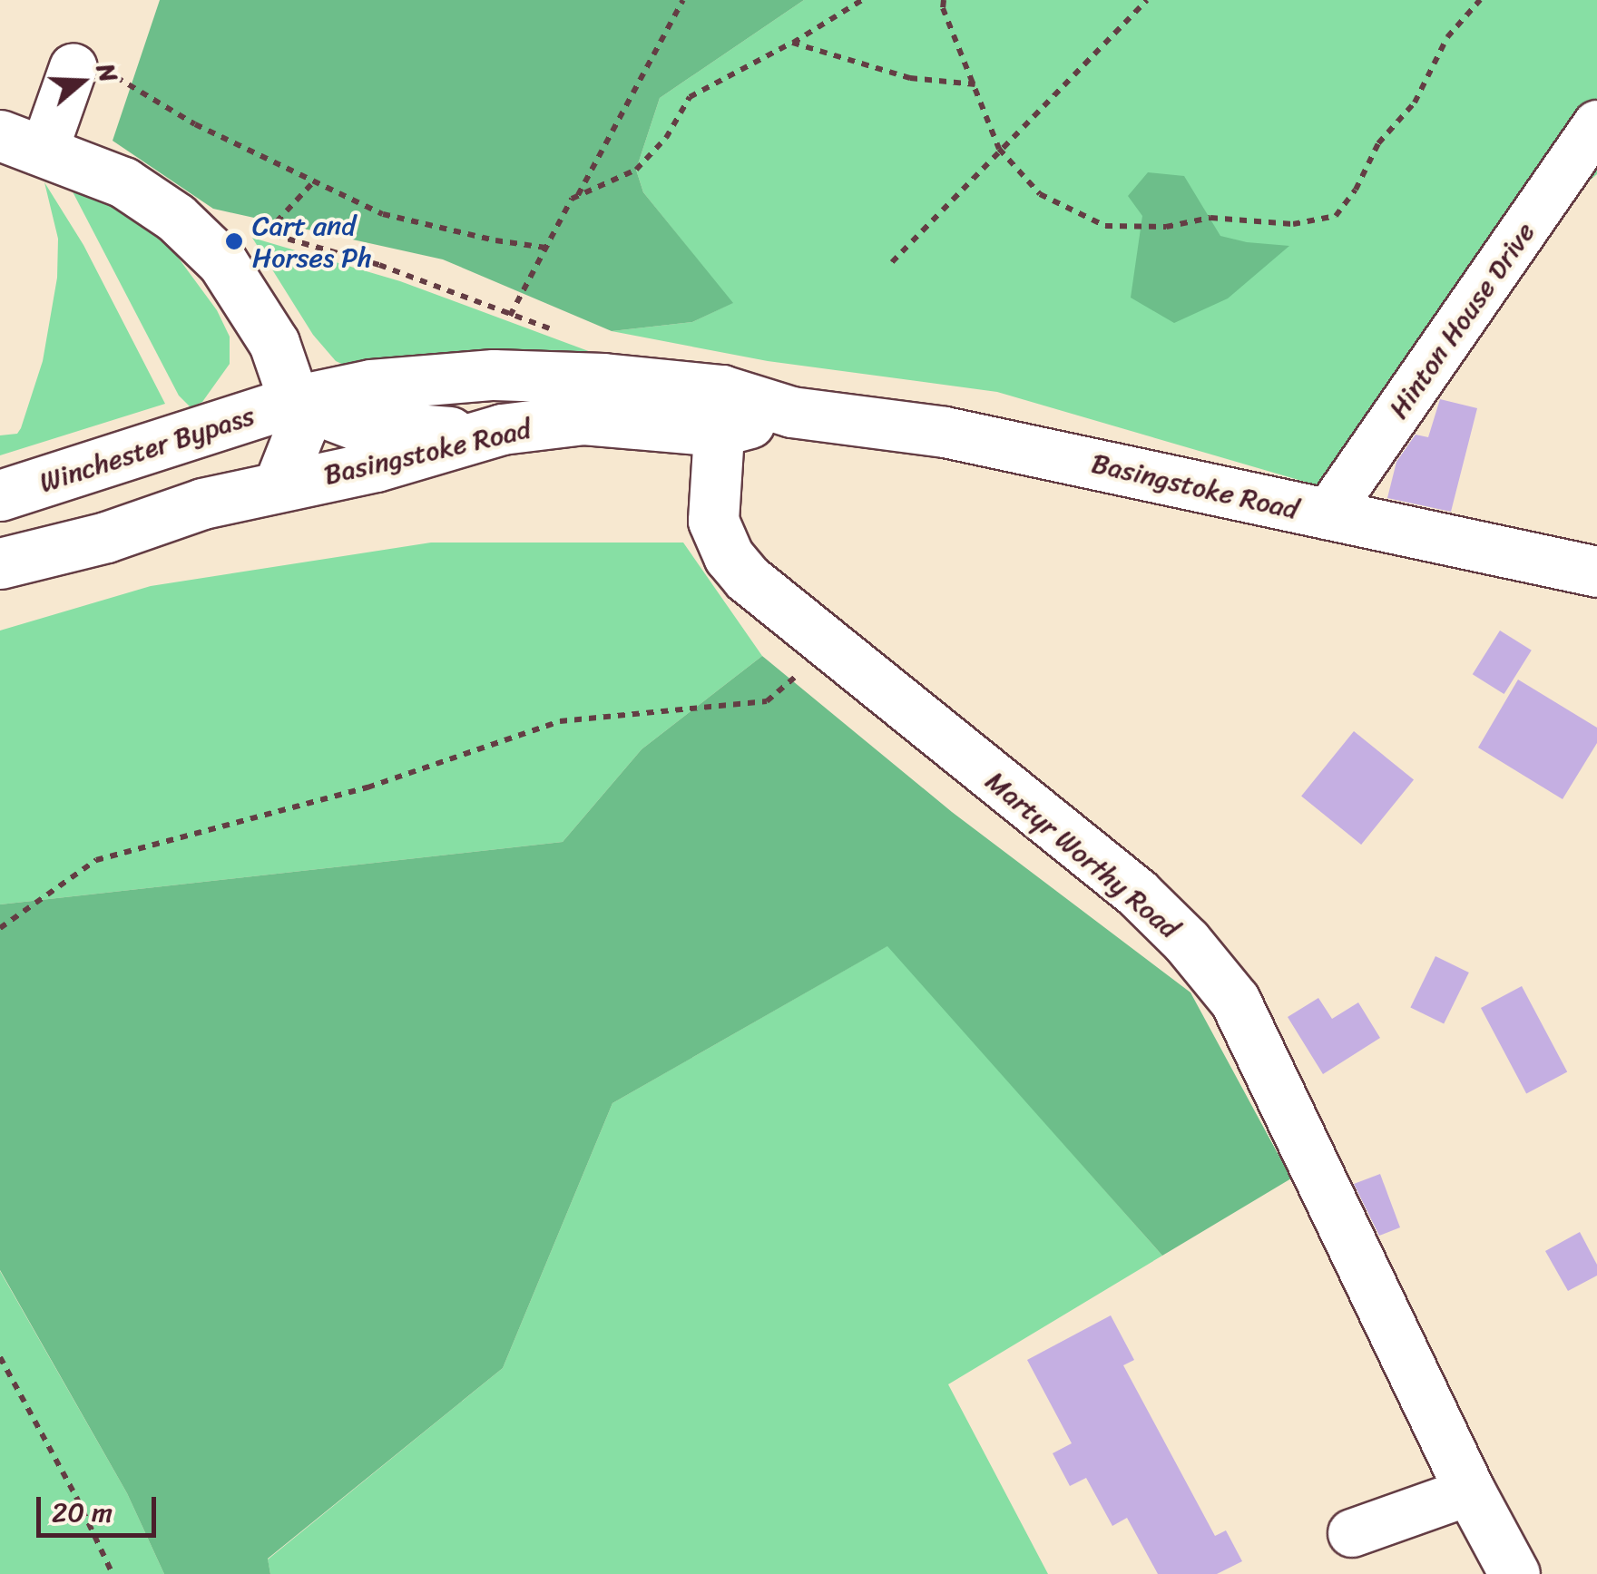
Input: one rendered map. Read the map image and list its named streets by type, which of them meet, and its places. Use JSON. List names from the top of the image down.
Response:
{
  "streets": {
    "main road": ["Winchester Bypass", "Basingstoke Road", "Martyr Worthy Road"],
    "lane": ["Hinton House Drive"]
  },
  "crossings": [
    ["Hinton House Drive", "Basingstoke Road"],
    ["Winchester Bypass", "Basingstoke Road"],
    ["Basingstoke Road", "Martyr Worthy Road"]
  ],
  "places": ["Cart and Horses Ph"],
  "scale_bar": "20 m",
  "north": "right"
}
